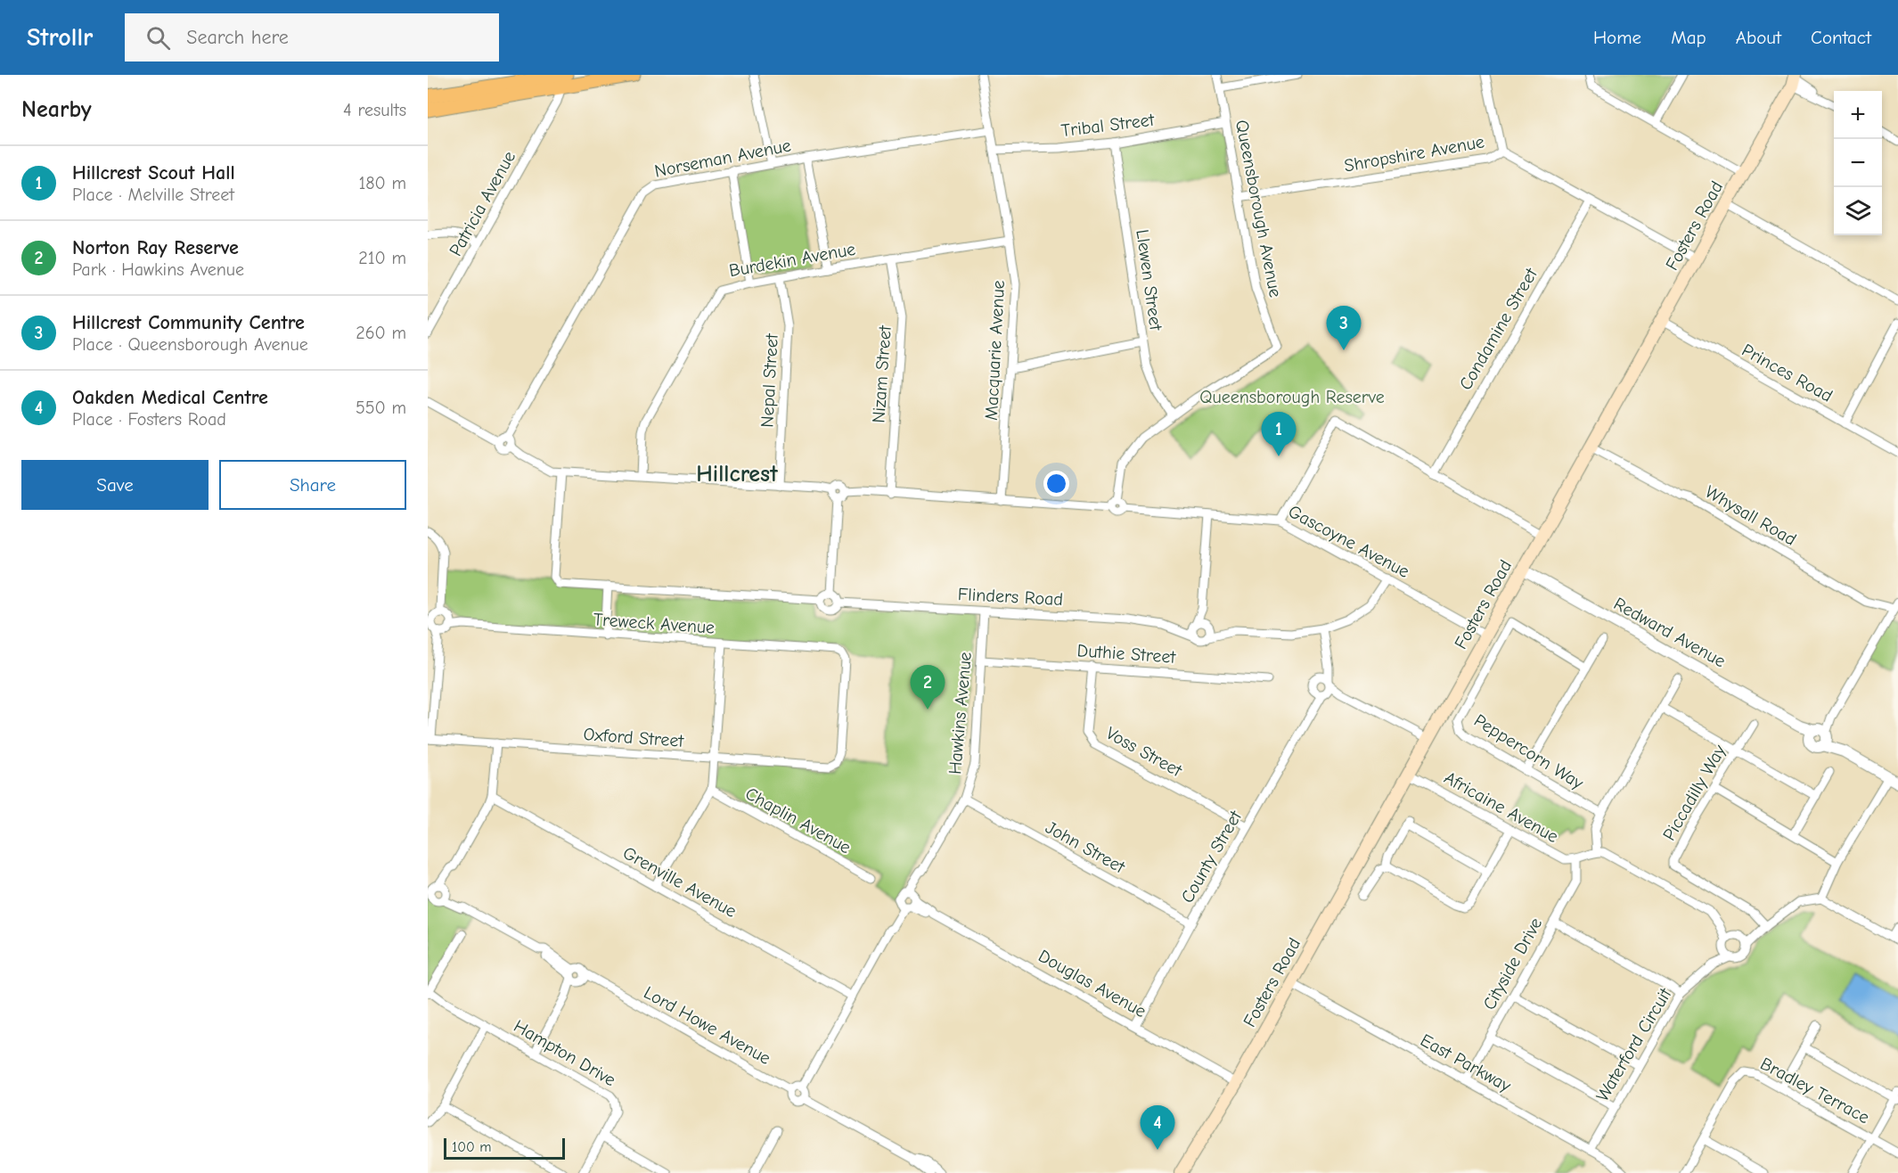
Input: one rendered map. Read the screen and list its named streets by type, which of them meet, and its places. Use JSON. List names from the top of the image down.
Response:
{
  "streets": {
    "main road": ["Fosters Road"],
    "street": [
      "Tribal Street",
      "Shropshire Avenue",
      "Norseman Avenue",
      "Patricia Avenue",
      "Queensborough Avenue",
      "Burdekin Avenue",
      "Llewen Street",
      "Condamine Street",
      "Macquarie Avenue",
      "Princes Road",
      "Nizam Street",
      "Nepal Street",
      "Whysall Road",
      "Gascoyne Avenue",
      "Flinders Road",
      "Treweck Avenue",
      "Redward Avenue",
      "Duthie Street",
      "Hawkins Avenue",
      "Oxford Street",
      "Voss Street",
      "Peppercorn Way",
      "Piccadilly Way",
      "Africaine Avenue",
      "Chaplin Avenue",
      "John Street",
      "County Street",
      "Grenville Avenue",
      "Cityside Drive",
      "Douglas Avenue",
      "Lord Howe Avenue",
      "Waterford Circuit",
      "Hampton Drive",
      "East Parkway",
      "Bradley Terrace"
    ]
  },
  "crossings": [
    ["Tribal Street", "Queensborough Avenue"],
    ["Tribal Street", "Llewen Street"],
    ["Tribal Street", "Macquarie Avenue"],
    ["Shropshire Avenue", "Queensborough Avenue"],
    ["Shropshire Avenue", "Fosters Road"],
    ["Shropshire Avenue", "Condamine Street"],
    ["Norseman Avenue", "Macquarie Avenue"],
    ["Queensborough Avenue", "Llewen Street"],
    ["Fosters Road", "Princes Road"],
    ["Fosters Road", "Whysall Road"],
    ["Fosters Road", "Gascoyne Avenue"],
    ["Fosters Road", "Redward Avenue"],
    ["Fosters Road", "Africaine Avenue"],
    ["Fosters Road", "Douglas Avenue"],
    ["Fosters Road", "East Parkway"],
    ["Burdekin Avenue", "Macquarie Avenue"],
    ["Burdekin Avenue", "Nizam Street"],
    ["Burdekin Avenue", "Nepal Street"],
    ["Flinders Road", "Hawkins Avenue"],
    ["Treweck Avenue", "Oxford Street"],
    ["Duthie Street", "Hawkins Avenue"],
    ["Duthie Street", "Voss Street"],
    ["Hawkins Avenue", "John Street"],
    ["Hawkins Avenue", "Grenville Avenue"],
    ["Hawkins Avenue", "Douglas Avenue"],
    ["Hawkins Avenue", "Lord Howe Avenue"],
    ["Voss Street", "County Street"],
    ["Africaine Avenue", "Cityside Drive"],
    ["John Street", "County Street"],
    ["County Street", "Douglas Avenue"],
    ["Cityside Drive", "East Parkway"],
    ["Waterford Circuit", "East Parkway"]
  ],
  "districts": ["Hillcrest"],
  "parks": ["Queensborough Reserve"],
  "scale_bar": "100 m",
  "page": {
    "header": "Strollr",
    "search": "Search here",
    "nav": [
      "Home",
      "Map",
      "About",
      "Contact"
    ],
    "heading": ["Nearby", "4 results"],
    "map_buttons": ["+", "−"],
    "list": [
      {
        "mark": "1",
        "name": "Hillcrest Scout Hall",
        "note": "Place · Melville Street",
        "value": "180 m"
      },
      {
        "mark": "2",
        "name": "Norton Ray Reserve",
        "note": "Park · Hawkins Avenue",
        "value": "210 m"
      },
      {
        "mark": "3",
        "name": "Hillcrest Community Centre",
        "note": "Place · Queensborough Avenue",
        "value": "260 m"
      },
      {
        "mark": "4",
        "name": "Oakden Medical Centre",
        "note": "Place · Fosters Road",
        "value": "550 m"
      }
    ],
    "pins": [
      "3",
      "1",
      "2",
      "4"
    ],
    "buttons": ["Save", "Share"],
    "scale": "100 m"
  }
}
